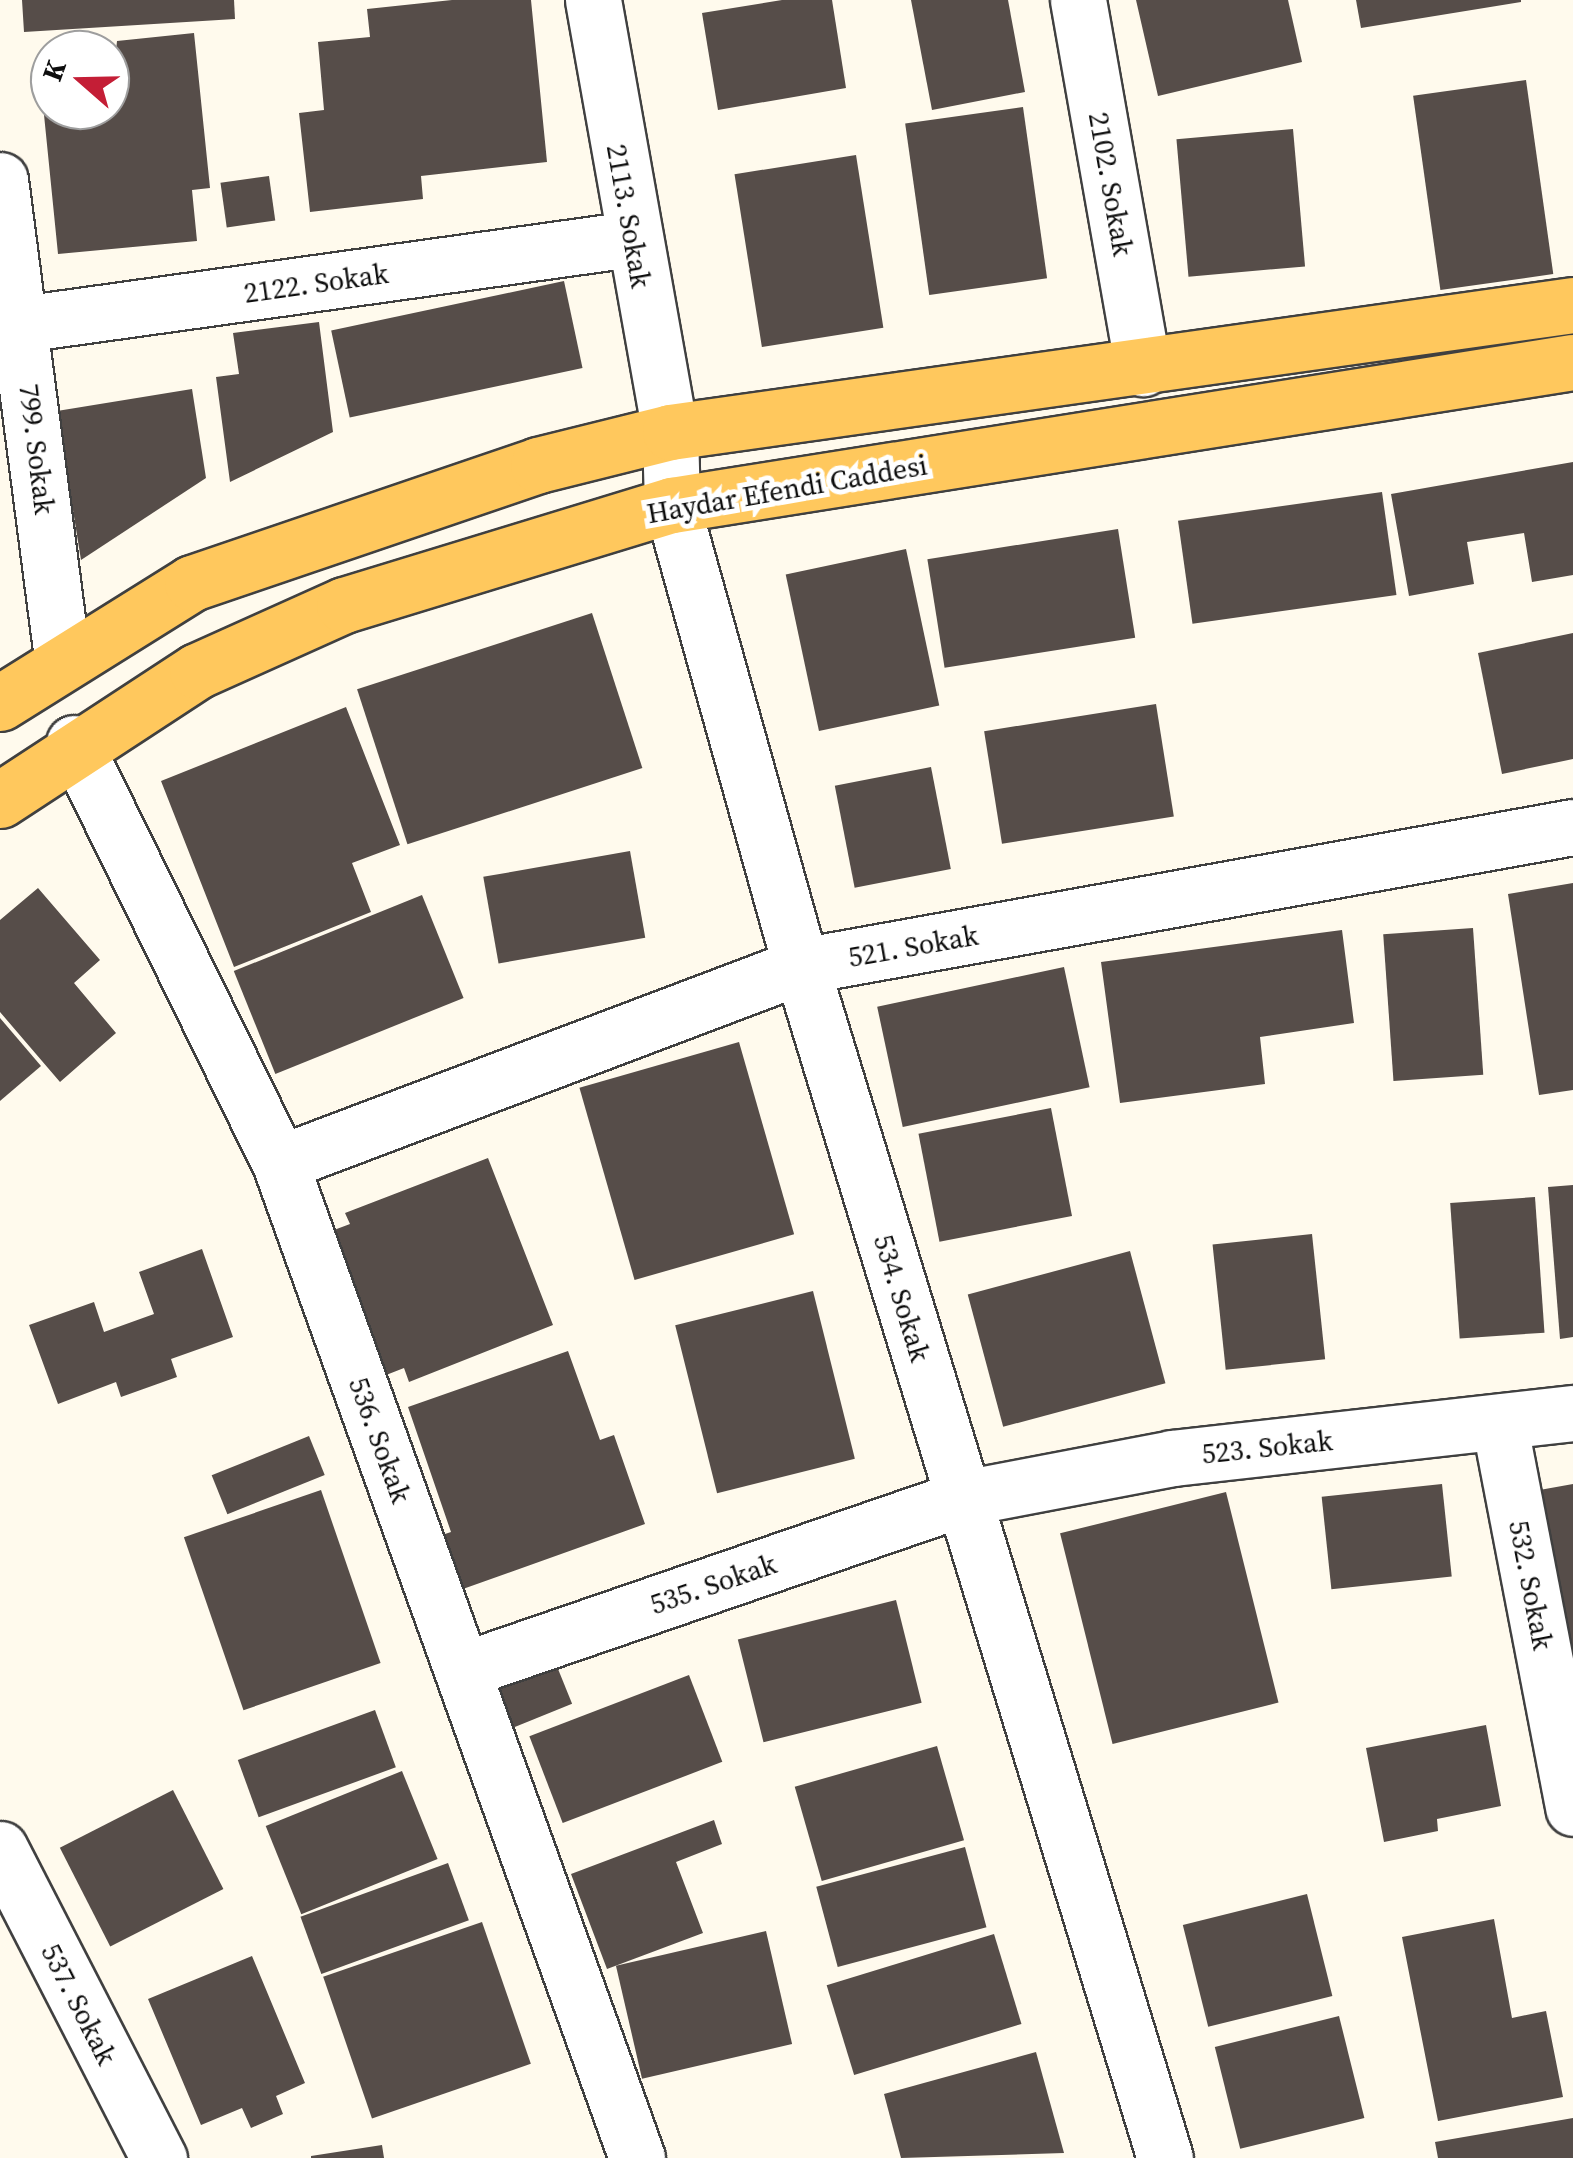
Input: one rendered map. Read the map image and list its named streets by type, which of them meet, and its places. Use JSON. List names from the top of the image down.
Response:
{
  "streets": {
    "main road": ["Haydar Efendi Caddesi"],
    "street": [
      "2102. Sokak",
      "2113. Sokak",
      "2122. Sokak",
      "799. Sokak",
      "521. Sokak",
      "534. Sokak",
      "536. Sokak",
      "523. Sokak",
      "535. Sokak",
      "532. Sokak",
      "537. Sokak"
    ]
  },
  "crossings": [
    ["2113. Sokak", "2122. Sokak"],
    ["2113. Sokak", "534. Sokak"],
    ["2122. Sokak", "799. Sokak"],
    ["Haydar Efendi Caddesi", "534. Sokak"],
    ["Haydar Efendi Caddesi", "536. Sokak"],
    ["521. Sokak", "534. Sokak"],
    ["521. Sokak", "536. Sokak"],
    ["534. Sokak", "523. Sokak"],
    ["534. Sokak", "535. Sokak"],
    ["536. Sokak", "535. Sokak"],
    ["523. Sokak", "535. Sokak"],
    ["523. Sokak", "532. Sokak"]
  ],
  "north": "left"
}
